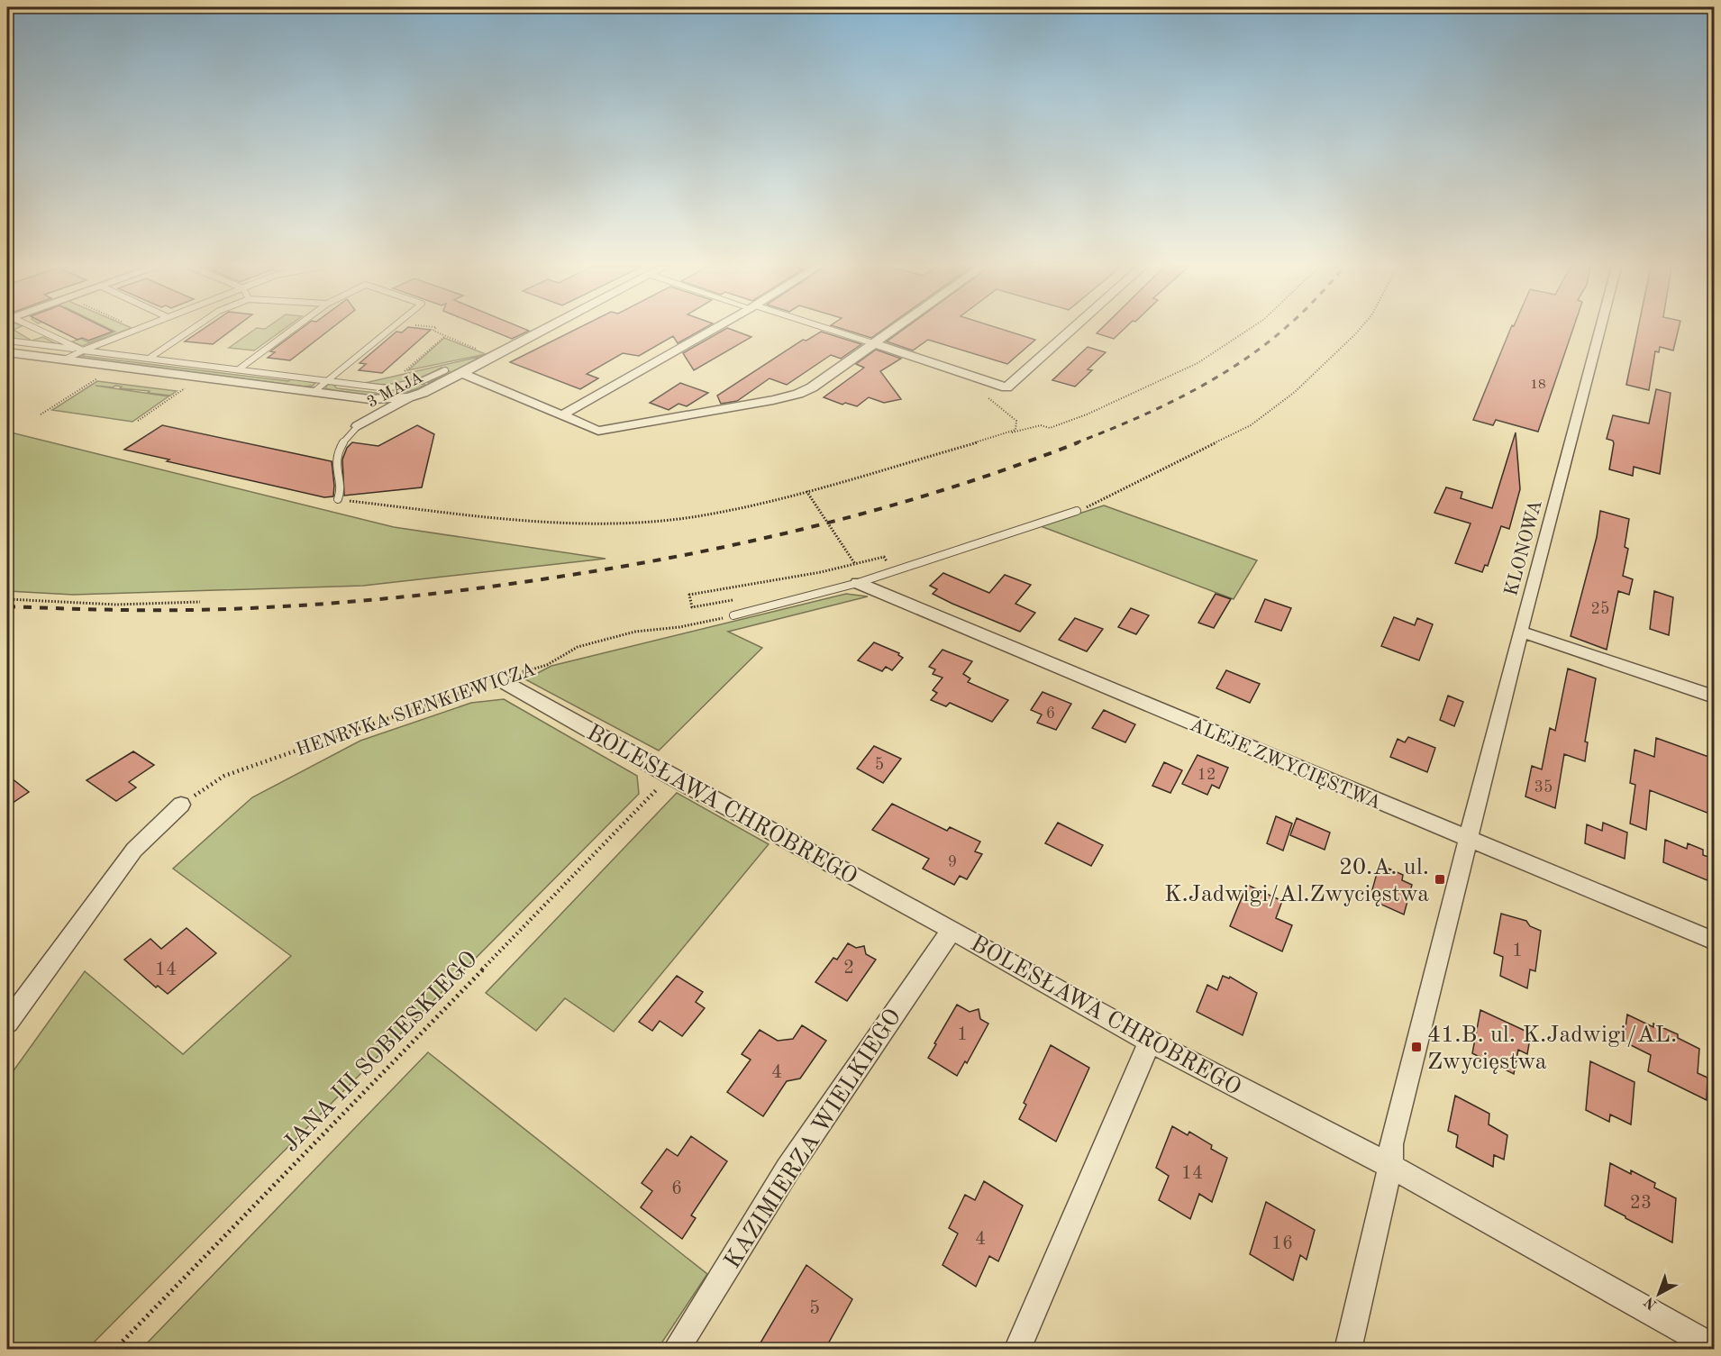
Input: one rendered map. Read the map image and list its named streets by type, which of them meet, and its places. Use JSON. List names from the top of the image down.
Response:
{
  "streets": {
    "street": [
      "3 MAJA",
      "KLONOWA",
      "ALEJE ZWYCIĘSTWA",
      "BOLESŁAWA CHROBREGO",
      "KAZIMIERZA WIELKIEGO"
    ],
    "path": ["HENRYKA SIENKIEWICZA", "JANA III SOBIESKIEGO"]
  },
  "crossings": [
    ["KLONOWA", "ALEJE ZWYCIĘSTWA"],
    ["KLONOWA", "BOLESŁAWA CHROBREGO"],
    ["HENRYKA SIENKIEWICZA", "BOLESŁAWA CHROBREGO"],
    ["BOLESŁAWA CHROBREGO", "JANA III SOBIESKIEGO"],
    ["BOLESŁAWA CHROBREGO", "KAZIMIERZA WIELKIEGO"]
  ],
  "places": {
    "transit": ["20.A. ul. K.Jadwigi/Al.Zwycięstwa", "41.B. ul. K.Jadwigi/AL. Zwycięstwa"]
  },
  "house_numbers": [
    "18",
    "25",
    "6",
    "5",
    "12",
    "35",
    "9",
    "1",
    "2",
    "14",
    "1",
    "4",
    "14",
    "6",
    "23",
    "4",
    "16",
    "5"
  ],
  "north": "bottom left"
}
